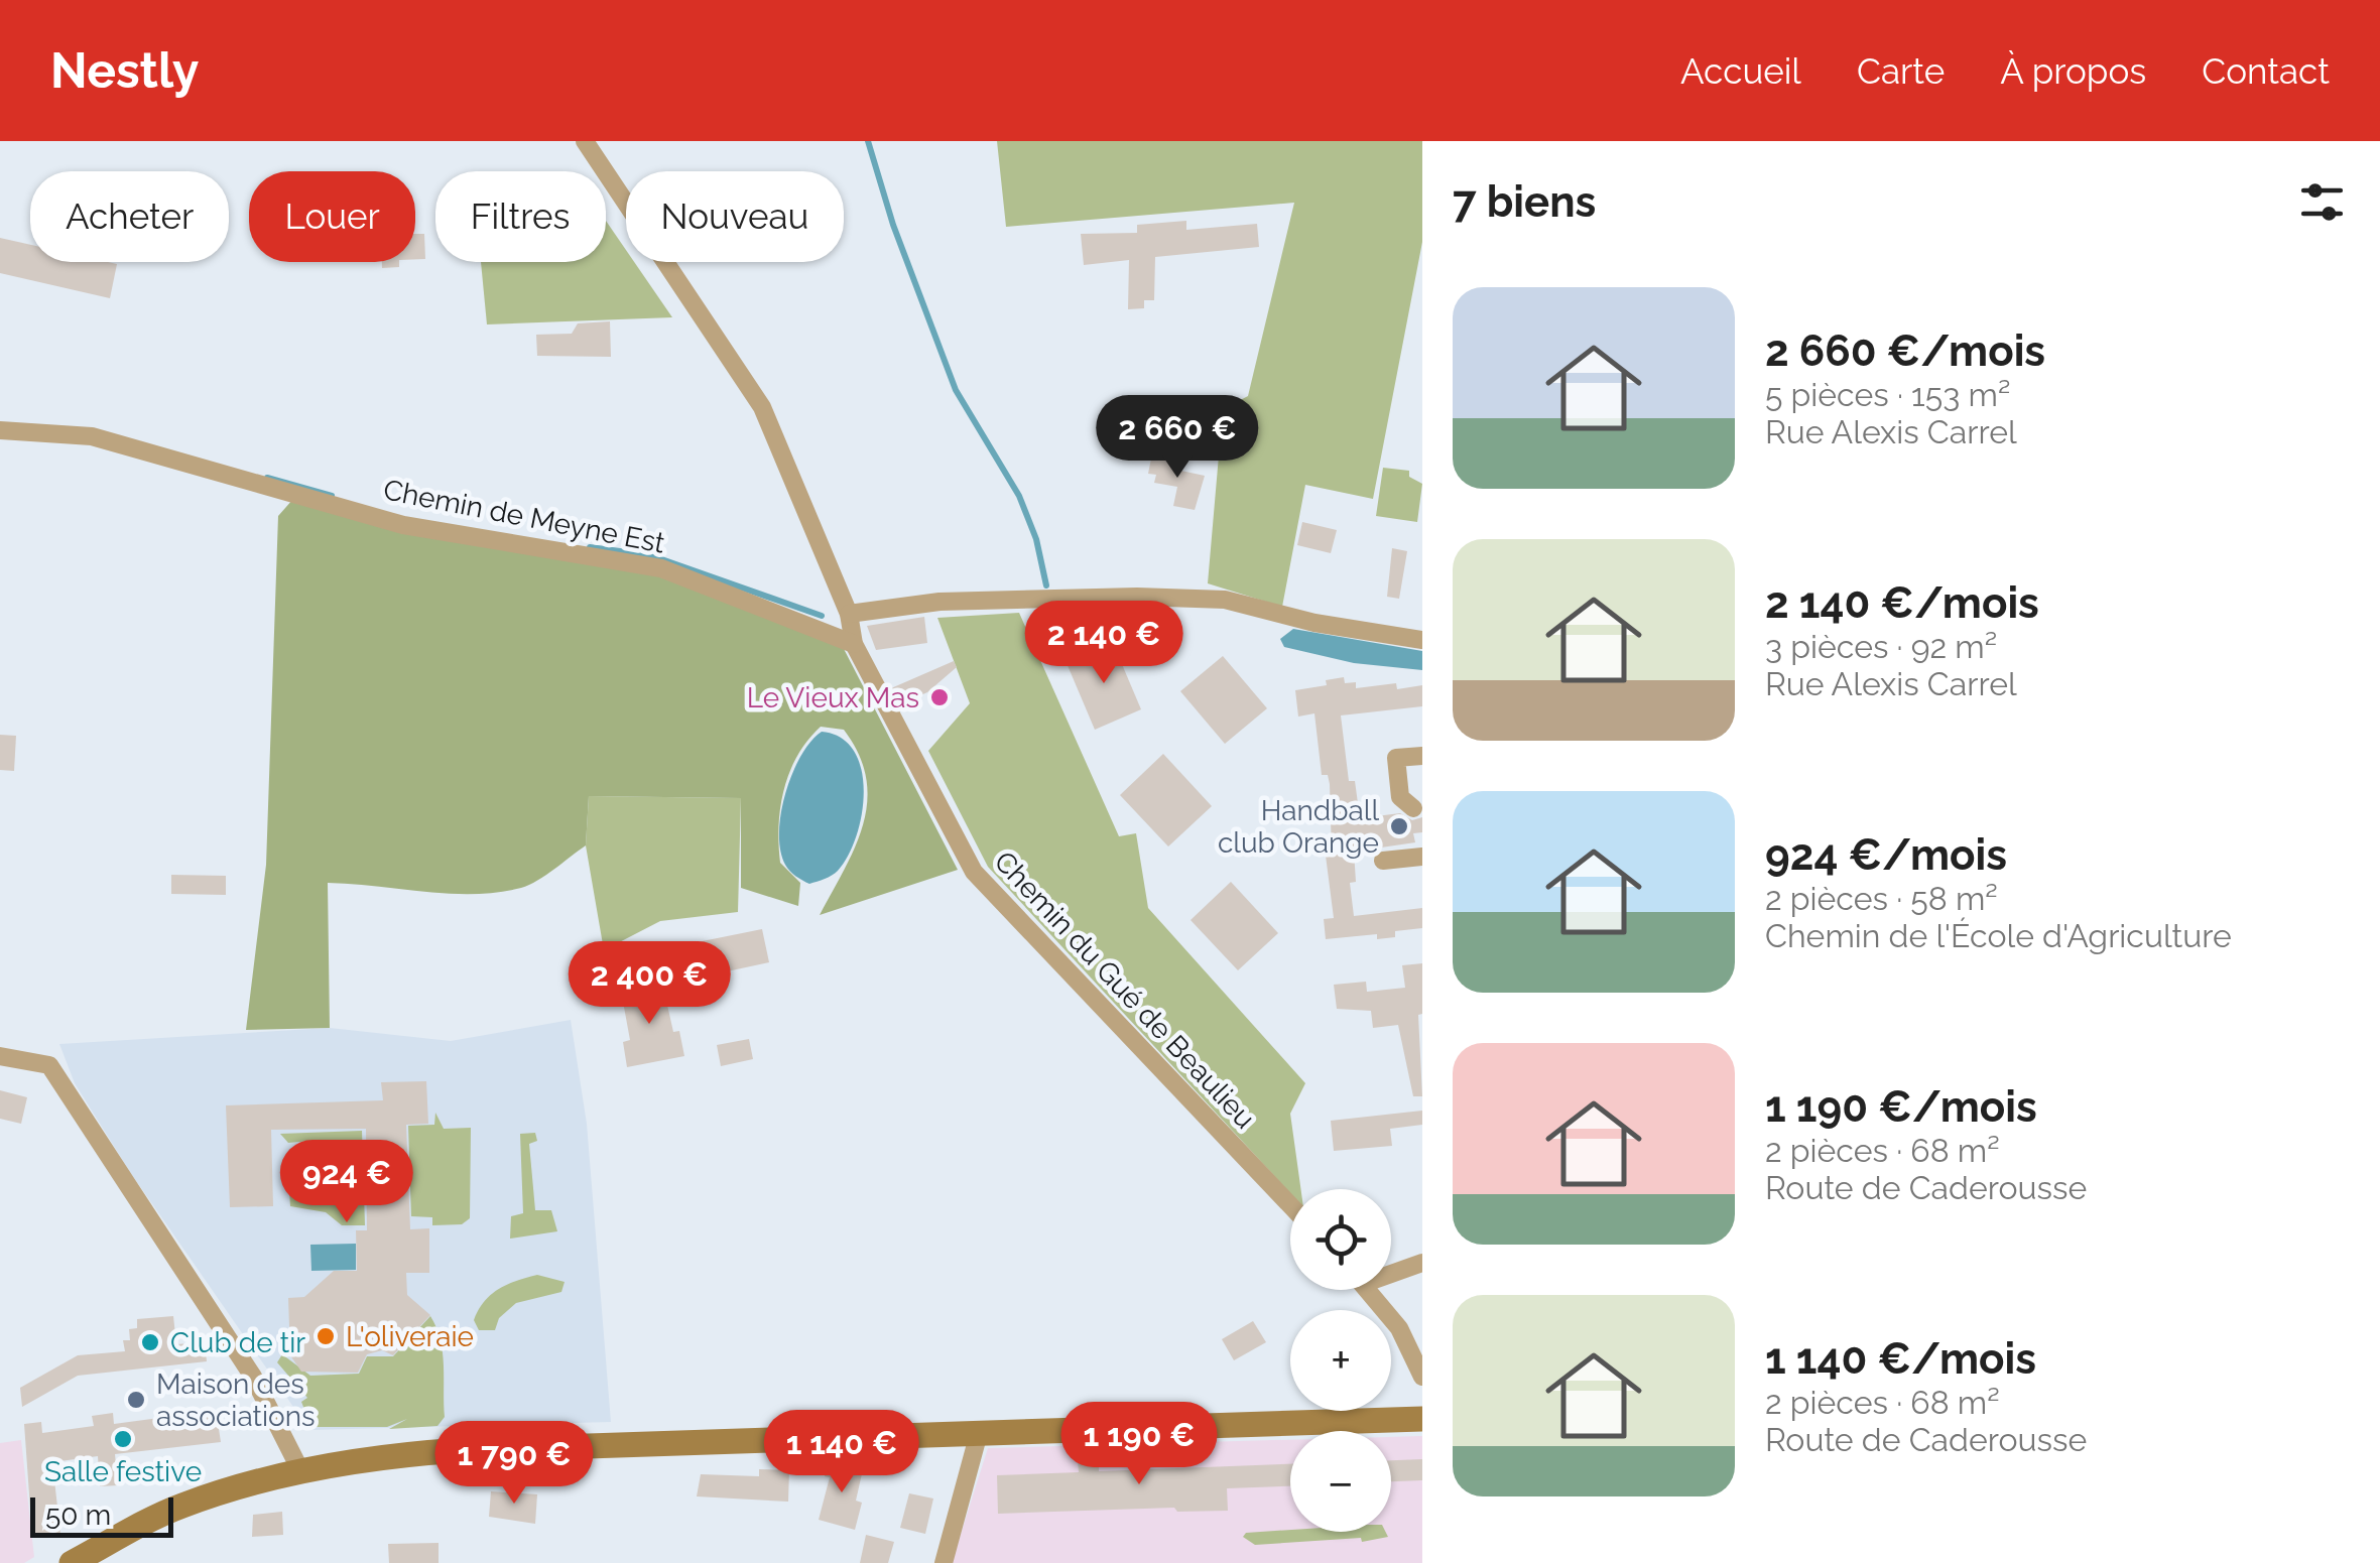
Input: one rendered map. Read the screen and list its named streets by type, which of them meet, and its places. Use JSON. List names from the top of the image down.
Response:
{
  "streets": {
    "street": ["Chemin de Meyne Est", "Chemin du Gué de Beaulieu"]
  },
  "crossings": [
    ["Chemin de Meyne Est", "Chemin du Gué de Beaulieu"]
  ],
  "places": [
    "Le Vieux Mas",
    "Handball club Orange",
    "L'oliveraie",
    "Club de tir",
    "Maison des associations",
    "Salle festive"
  ],
  "scale_bar": "50 m",
  "page": {
    "header": "Nestly",
    "nav": [
      "Accueil",
      "Carte",
      "À propos",
      "Contact"
    ],
    "heading": "7 biens",
    "chip": [
      "Acheter",
      "Louer",
      "Filtres",
      "Nouveau"
    ],
    "list": [
      {
        "name": "2 660 €/mois",
        "note": "5 pièces · 153 m² · Rue Alexis Carrel"
      },
      {
        "name": "2 140 €/mois",
        "note": "3 pièces · 92 m² · Rue Alexis Carrel"
      },
      {
        "name": "924 €/mois",
        "note": "2 pièces · 58 m² · Chemin de l'École d'Agriculture"
      },
      {
        "name": "1 190 €/mois",
        "note": "2 pièces · 68 m² · Route de Caderousse"
      },
      {
        "name": "1 140 €/mois",
        "note": "2 pièces · 68 m² · Route de Caderousse"
      }
    ],
    "price": [
      "2 660 €",
      "2 140 €",
      "2 400 €",
      "924 €",
      "1 190 €",
      "1 140 €",
      "1 790 €"
    ],
    "map_buttons": ["+", "−"],
    "scale": "50 m"
  }
}
